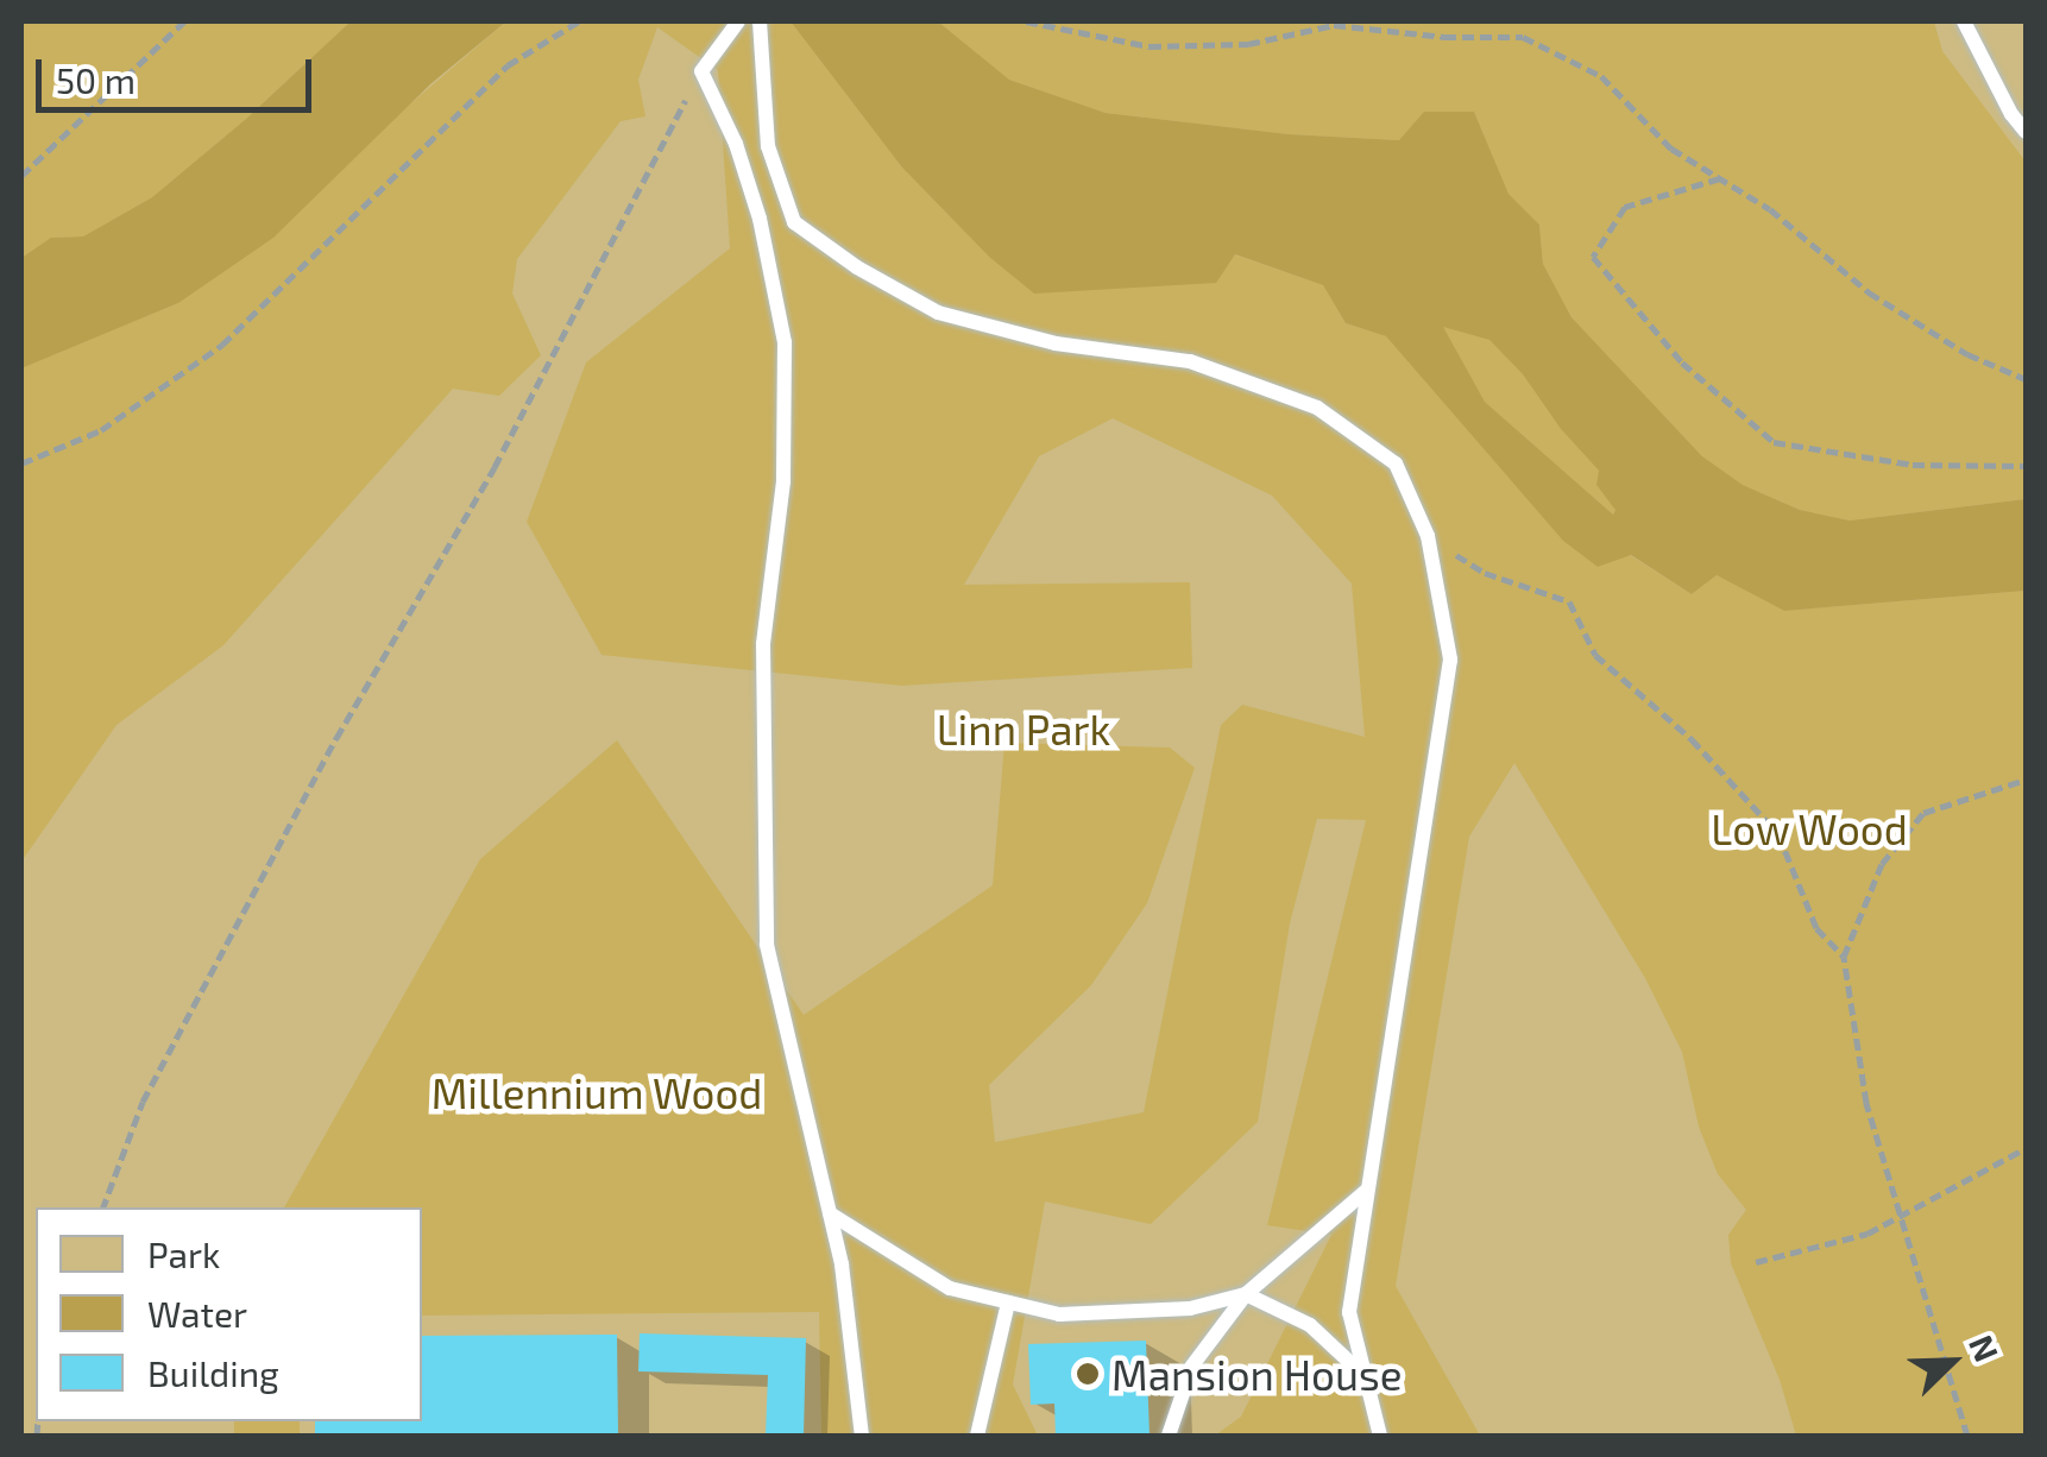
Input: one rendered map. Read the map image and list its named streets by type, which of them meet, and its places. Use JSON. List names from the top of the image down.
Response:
{
  "parks": ["Linn Park", "Low Wood", "Millennium Wood"],
  "places": ["Mansion House"],
  "legend": ["Park", "Water", "Building"],
  "scale_bar": "50 m",
  "north": "top right"
}
